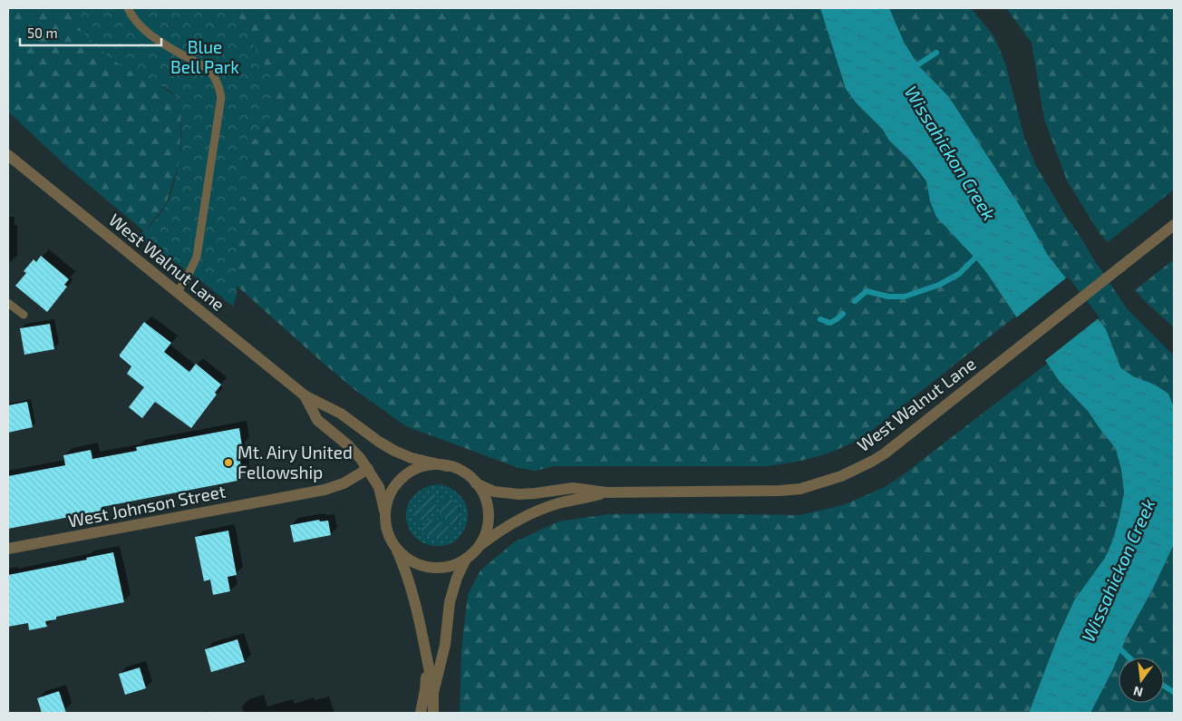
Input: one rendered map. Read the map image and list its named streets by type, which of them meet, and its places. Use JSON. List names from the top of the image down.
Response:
{
  "streets": {
    "street": ["West Walnut Lane", "West Johnson Street"]
  },
  "crossings": [
    ["West Walnut Lane", "West Johnson Street"]
  ],
  "water": ["Wissahickon Creek"],
  "parks": ["Blue Bell Park"],
  "places": ["Mt. Airy United Fellowship"],
  "scale_bar": "50 m",
  "north": "bottom"
}
